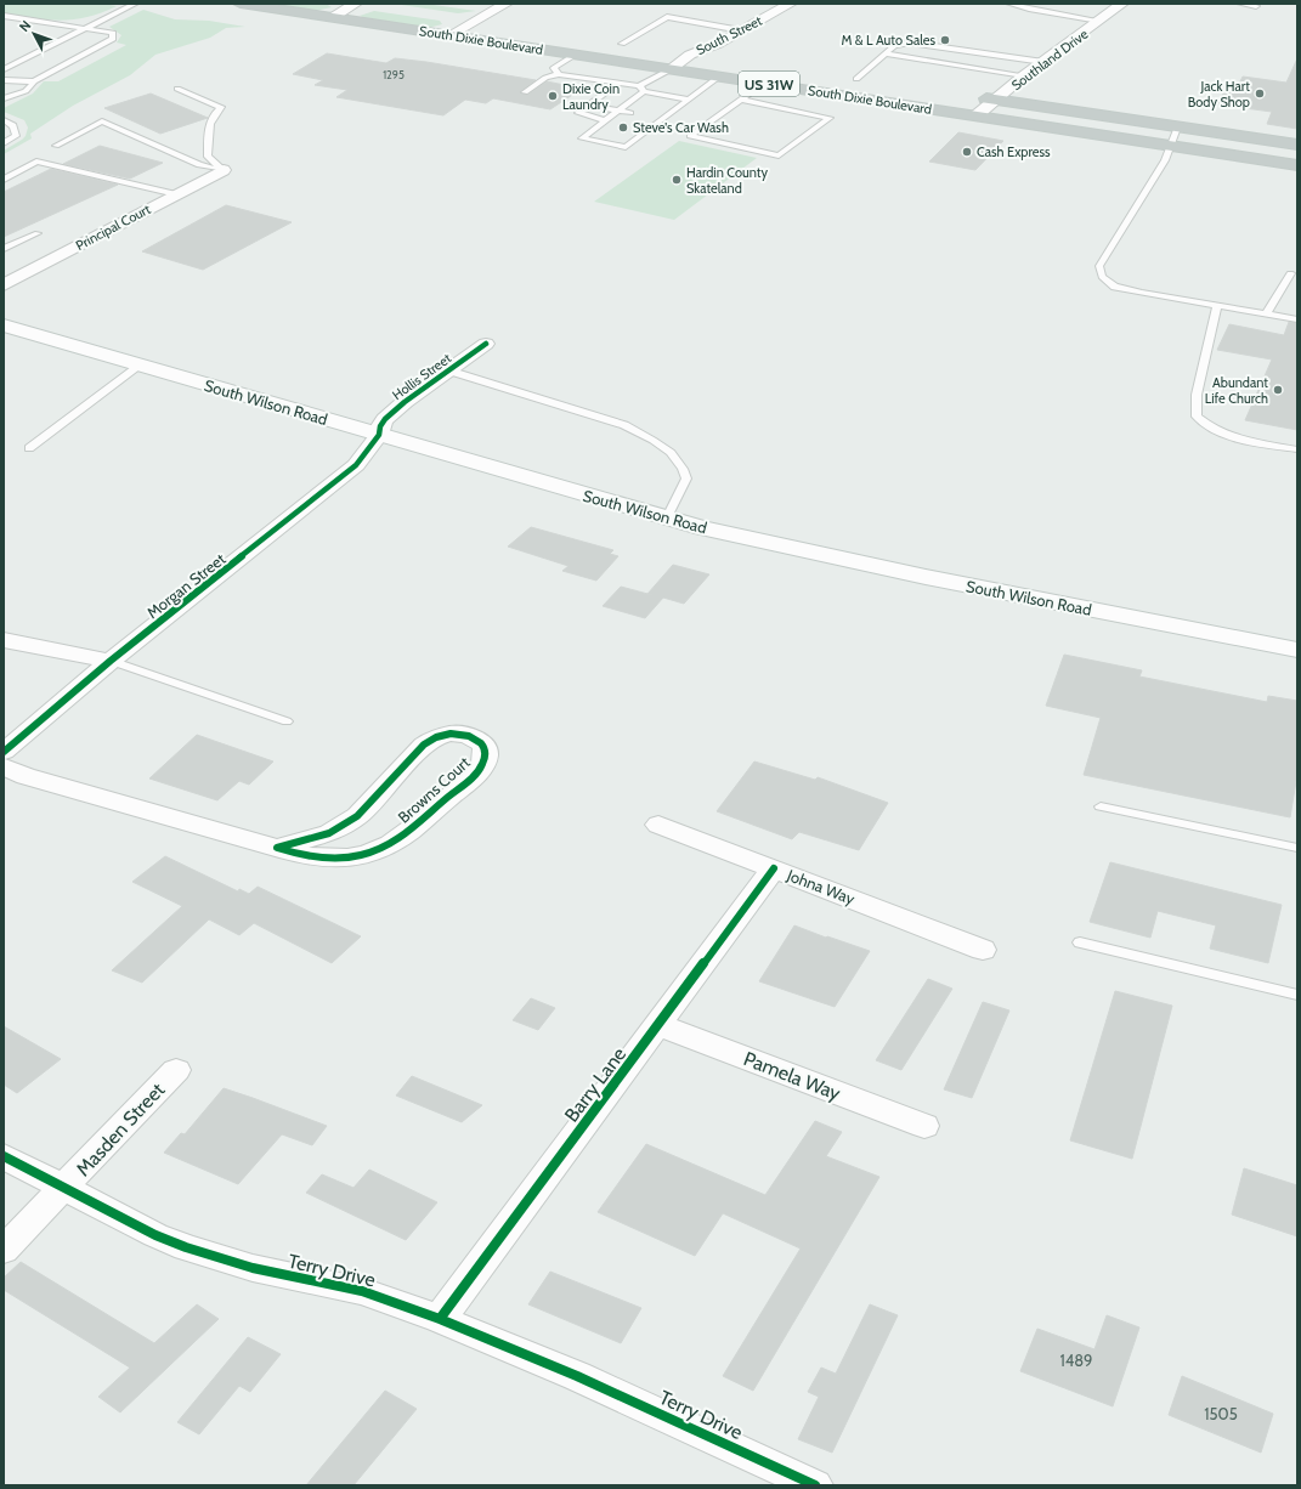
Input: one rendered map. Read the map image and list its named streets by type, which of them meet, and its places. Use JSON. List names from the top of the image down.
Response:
{
  "streets": {
    "highway": ["South Dixie Boulevard", "US 31W"],
    "main road": ["South Wilson Road"],
    "street": [
      "South Street",
      "Southland Drive",
      "Principal Court",
      "Hollis Street",
      "Morgan Street",
      "Browns Court",
      "Johna Way",
      "Pamela Way",
      "Barry Lane",
      "Masden Street",
      "Terry Drive"
    ]
  },
  "crossings": [
    ["South Street", "South Dixie Boulevard"],
    ["South Dixie Boulevard", "Southland Drive"],
    ["Hollis Street", "South Wilson Road"],
    ["Hollis Street", "Morgan Street"],
    ["South Wilson Road", "Morgan Street"],
    ["Johna Way", "Barry Lane"],
    ["Pamela Way", "Barry Lane"],
    ["Barry Lane", "Terry Drive"],
    ["Masden Street", "Terry Drive"]
  ],
  "places": [
    "M & L Auto Sales",
    "Jack Hart Body Shop",
    "Dixie Coin Laundry",
    "Steve's Car Wash",
    "Cash Express",
    "Hardin County Skateland",
    "Abundant Life Church"
  ],
  "house_numbers": ["1295", "1489", "1505"],
  "north": "top left"
}
